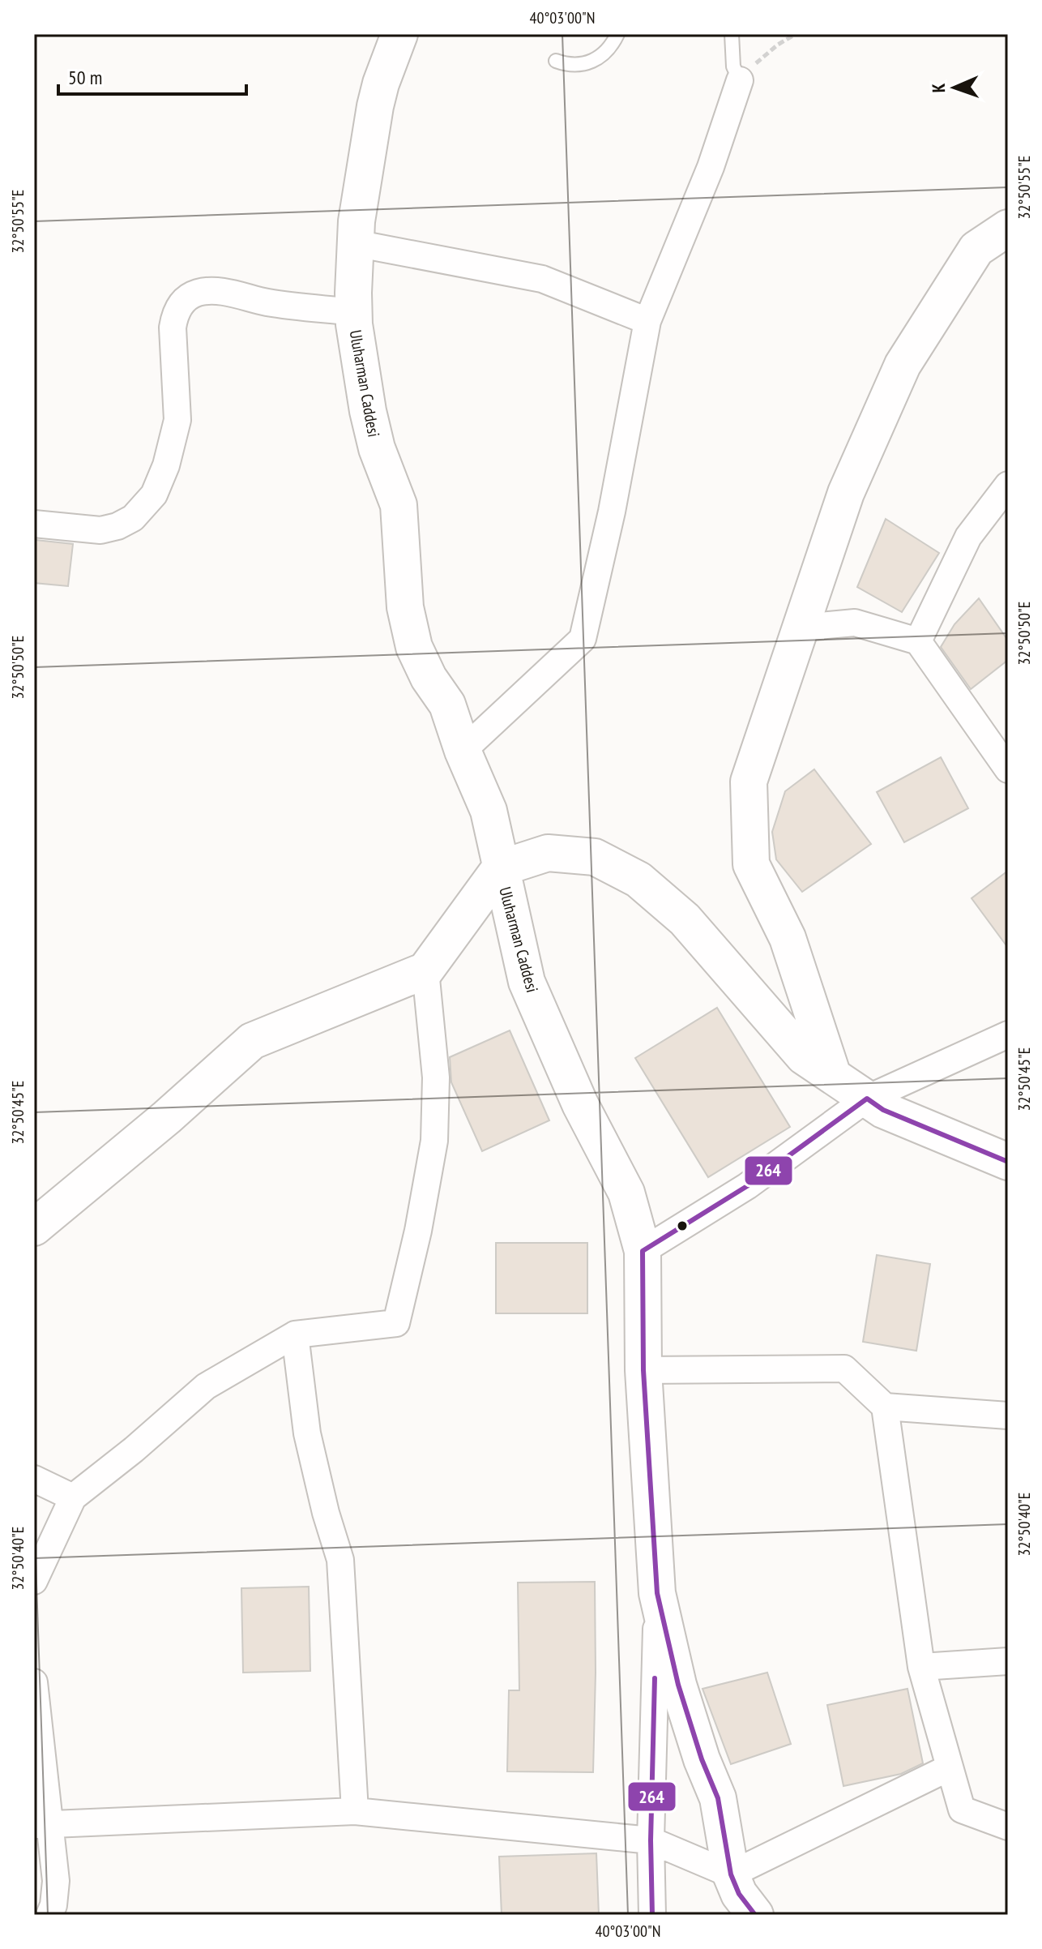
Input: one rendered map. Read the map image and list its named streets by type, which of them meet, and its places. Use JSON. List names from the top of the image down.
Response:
{
  "streets": {
    "street": ["Uluharman Caddesi"]
  },
  "lines": ["transit line 264"],
  "scale_bar": "50 m",
  "north": "left",
  "coordinates": [
    "40°03'00\"N",
    "32°50'55\"E",
    "32°50'50\"E",
    "32°50'45\"E",
    "32°50'40\"E"
  ]
}
